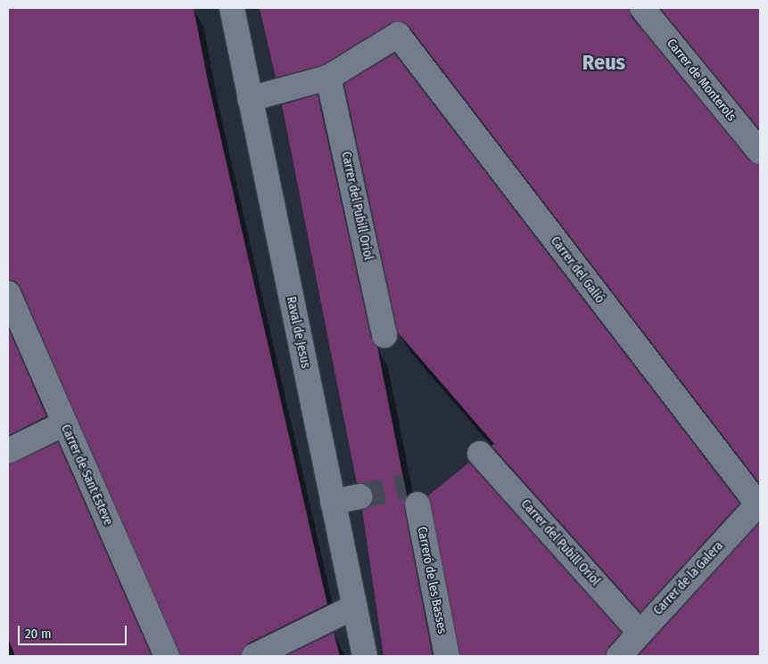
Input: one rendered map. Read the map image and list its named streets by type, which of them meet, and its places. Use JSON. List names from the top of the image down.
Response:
{
  "streets": {
    "street": [
      "Carrer de Monterols",
      "Carrer del Pubill Oriol",
      "Carrer del Galió",
      "Raval de Jesus",
      "Carrer de Sant Esteve",
      "Carrer de la Galera",
      "Carreró de les Basses"
    ]
  },
  "crossings": [
    ["Carrer del Pubill Oriol", "Carrer del Galió"],
    ["Carrer del Pubill Oriol", "Carrer de la Galera"],
    ["Carrer del Galió", "Carrer de la Galera"]
  ],
  "districts": ["Reus"],
  "scale_bar": "20 m"
}
